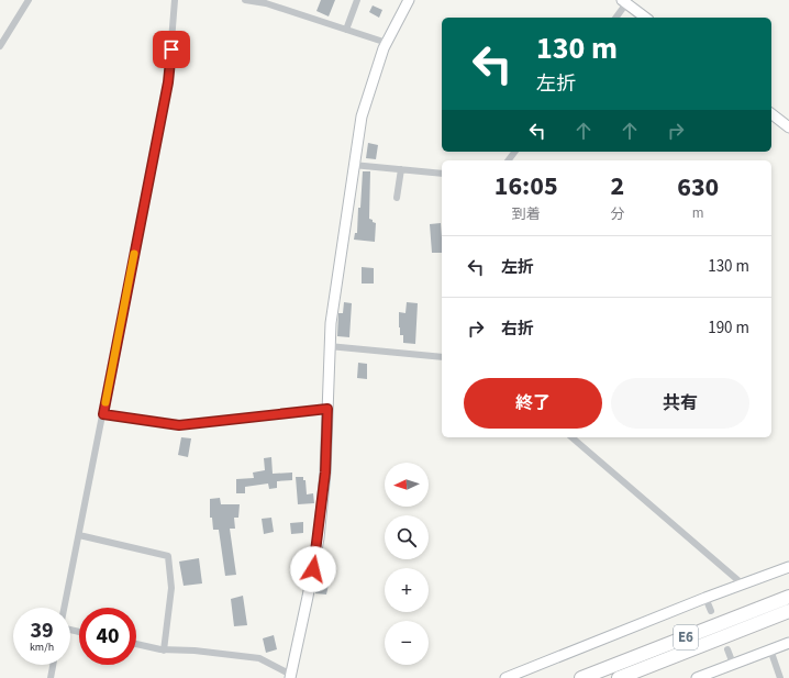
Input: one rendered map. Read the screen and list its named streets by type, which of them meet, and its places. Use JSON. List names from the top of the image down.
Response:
{
  "streets": {
    "highway": ["E6"]
  },
  "north": "left",
  "page": {
    "turn": ["130 m", "左折"],
    "eta": [
      "16:05",
      "到着",
      "2",
      "分",
      "630",
      "m"
    ],
    "list": [
      {
        "name": "左折",
        "value": "130 m"
      },
      {
        "name": "右折",
        "value": "190 m"
      }
    ],
    "buttons": ["終了", "共有"],
    "map_buttons": ["+", "−"],
    "speed": "39 km/h",
    "limit": "40"
  }
}
